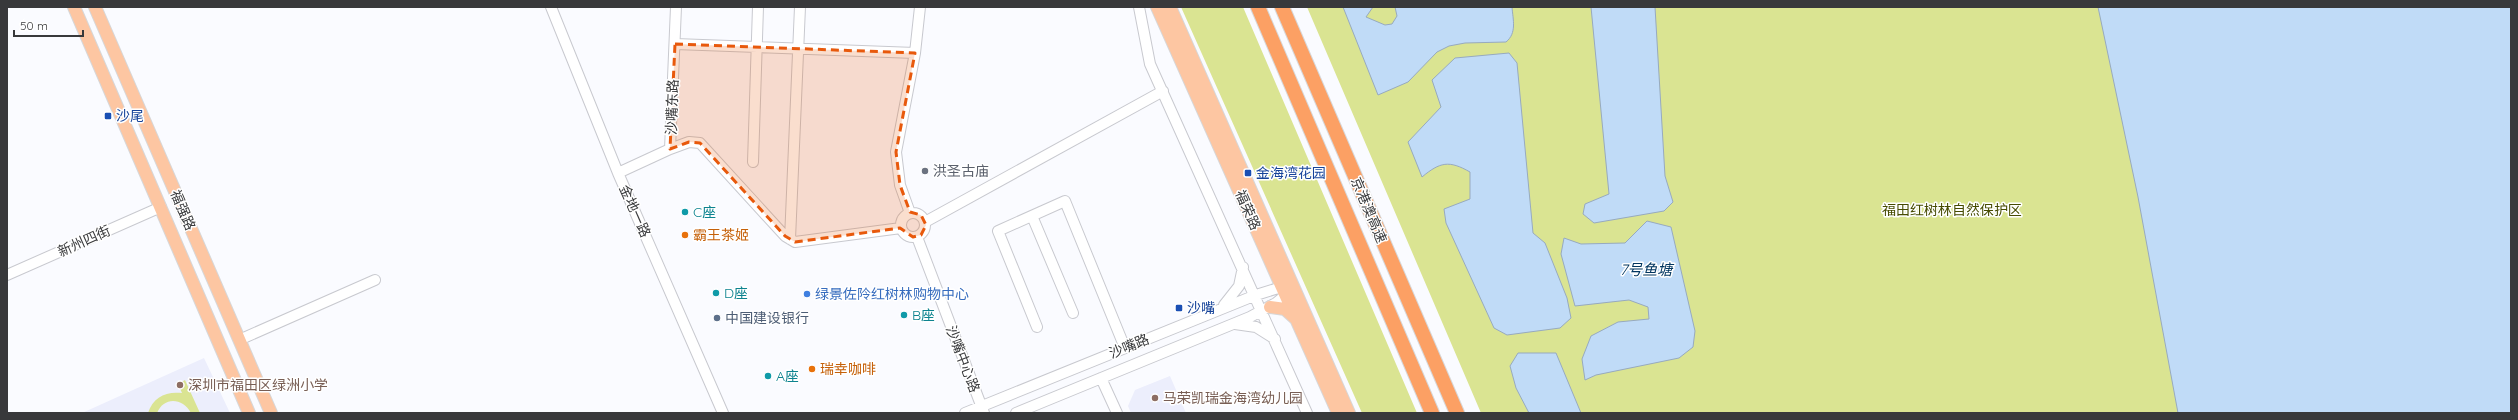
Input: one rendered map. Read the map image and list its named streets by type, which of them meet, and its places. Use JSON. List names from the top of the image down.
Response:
{
  "streets": {
    "highway": ["京港澳高速"],
    "main road": ["福强路", "福荣路"],
    "street": [
      "沙嘴东路",
      "金地一路",
      "新州四街",
      "沙嘴路",
      "沙嘴中心路"
    ]
  },
  "crossings": [
    ["沙嘴东路", "金地一路"],
    ["福强路", "新州四街"],
    ["福荣路", "沙嘴路"],
    ["沙嘴路", "沙嘴中心路"]
  ],
  "water": ["7号鱼塘"],
  "parks": ["福田红树林自然保护区"],
  "places": {
    "transit": ["沙尾", "金海湾花园", "沙嘴"],
    "other": [
      "洪圣古庙",
      "C座",
      "霸王茶姬",
      "D座",
      "绿景佐阾红树林购物中心",
      "B座",
      "中国建设银行",
      "瑞幸咖啡",
      "A座",
      "深圳市福田区绿洲小学",
      "马荣凯瑞金海湾幼儿园"
    ]
  },
  "scale_bar": "50 m"
}
